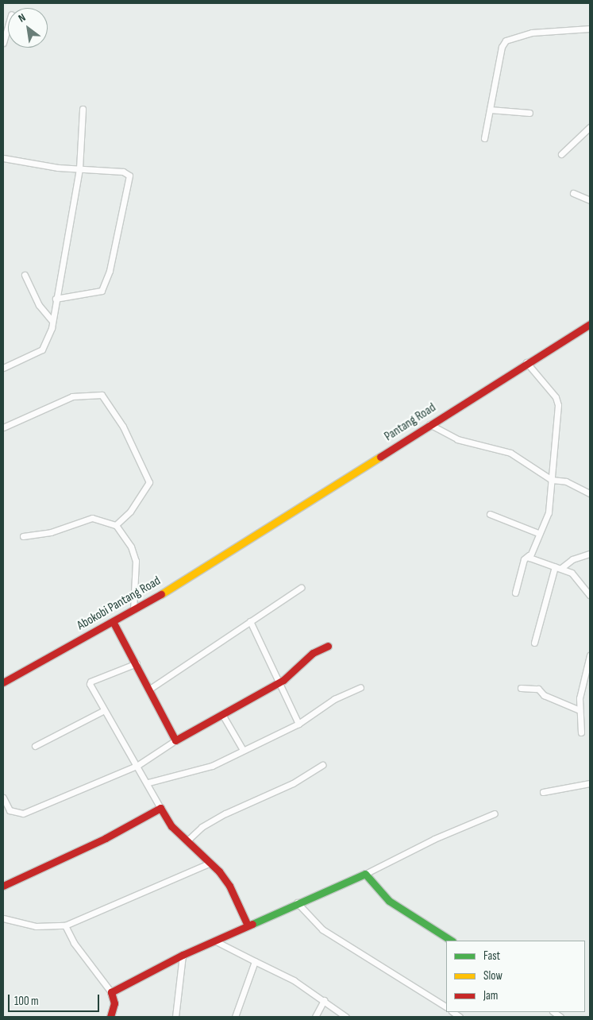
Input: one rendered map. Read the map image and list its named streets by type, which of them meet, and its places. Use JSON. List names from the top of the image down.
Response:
{
  "streets": {
    "street": ["Pantang Road", "Abokobi Pantang Road"]
  },
  "crossings": [
    ["Pantang Road", "Abokobi Pantang Road"]
  ],
  "legend": ["Fast", "Slow", "Jam"],
  "scale_bar": "100 m",
  "north": "top left"
}
